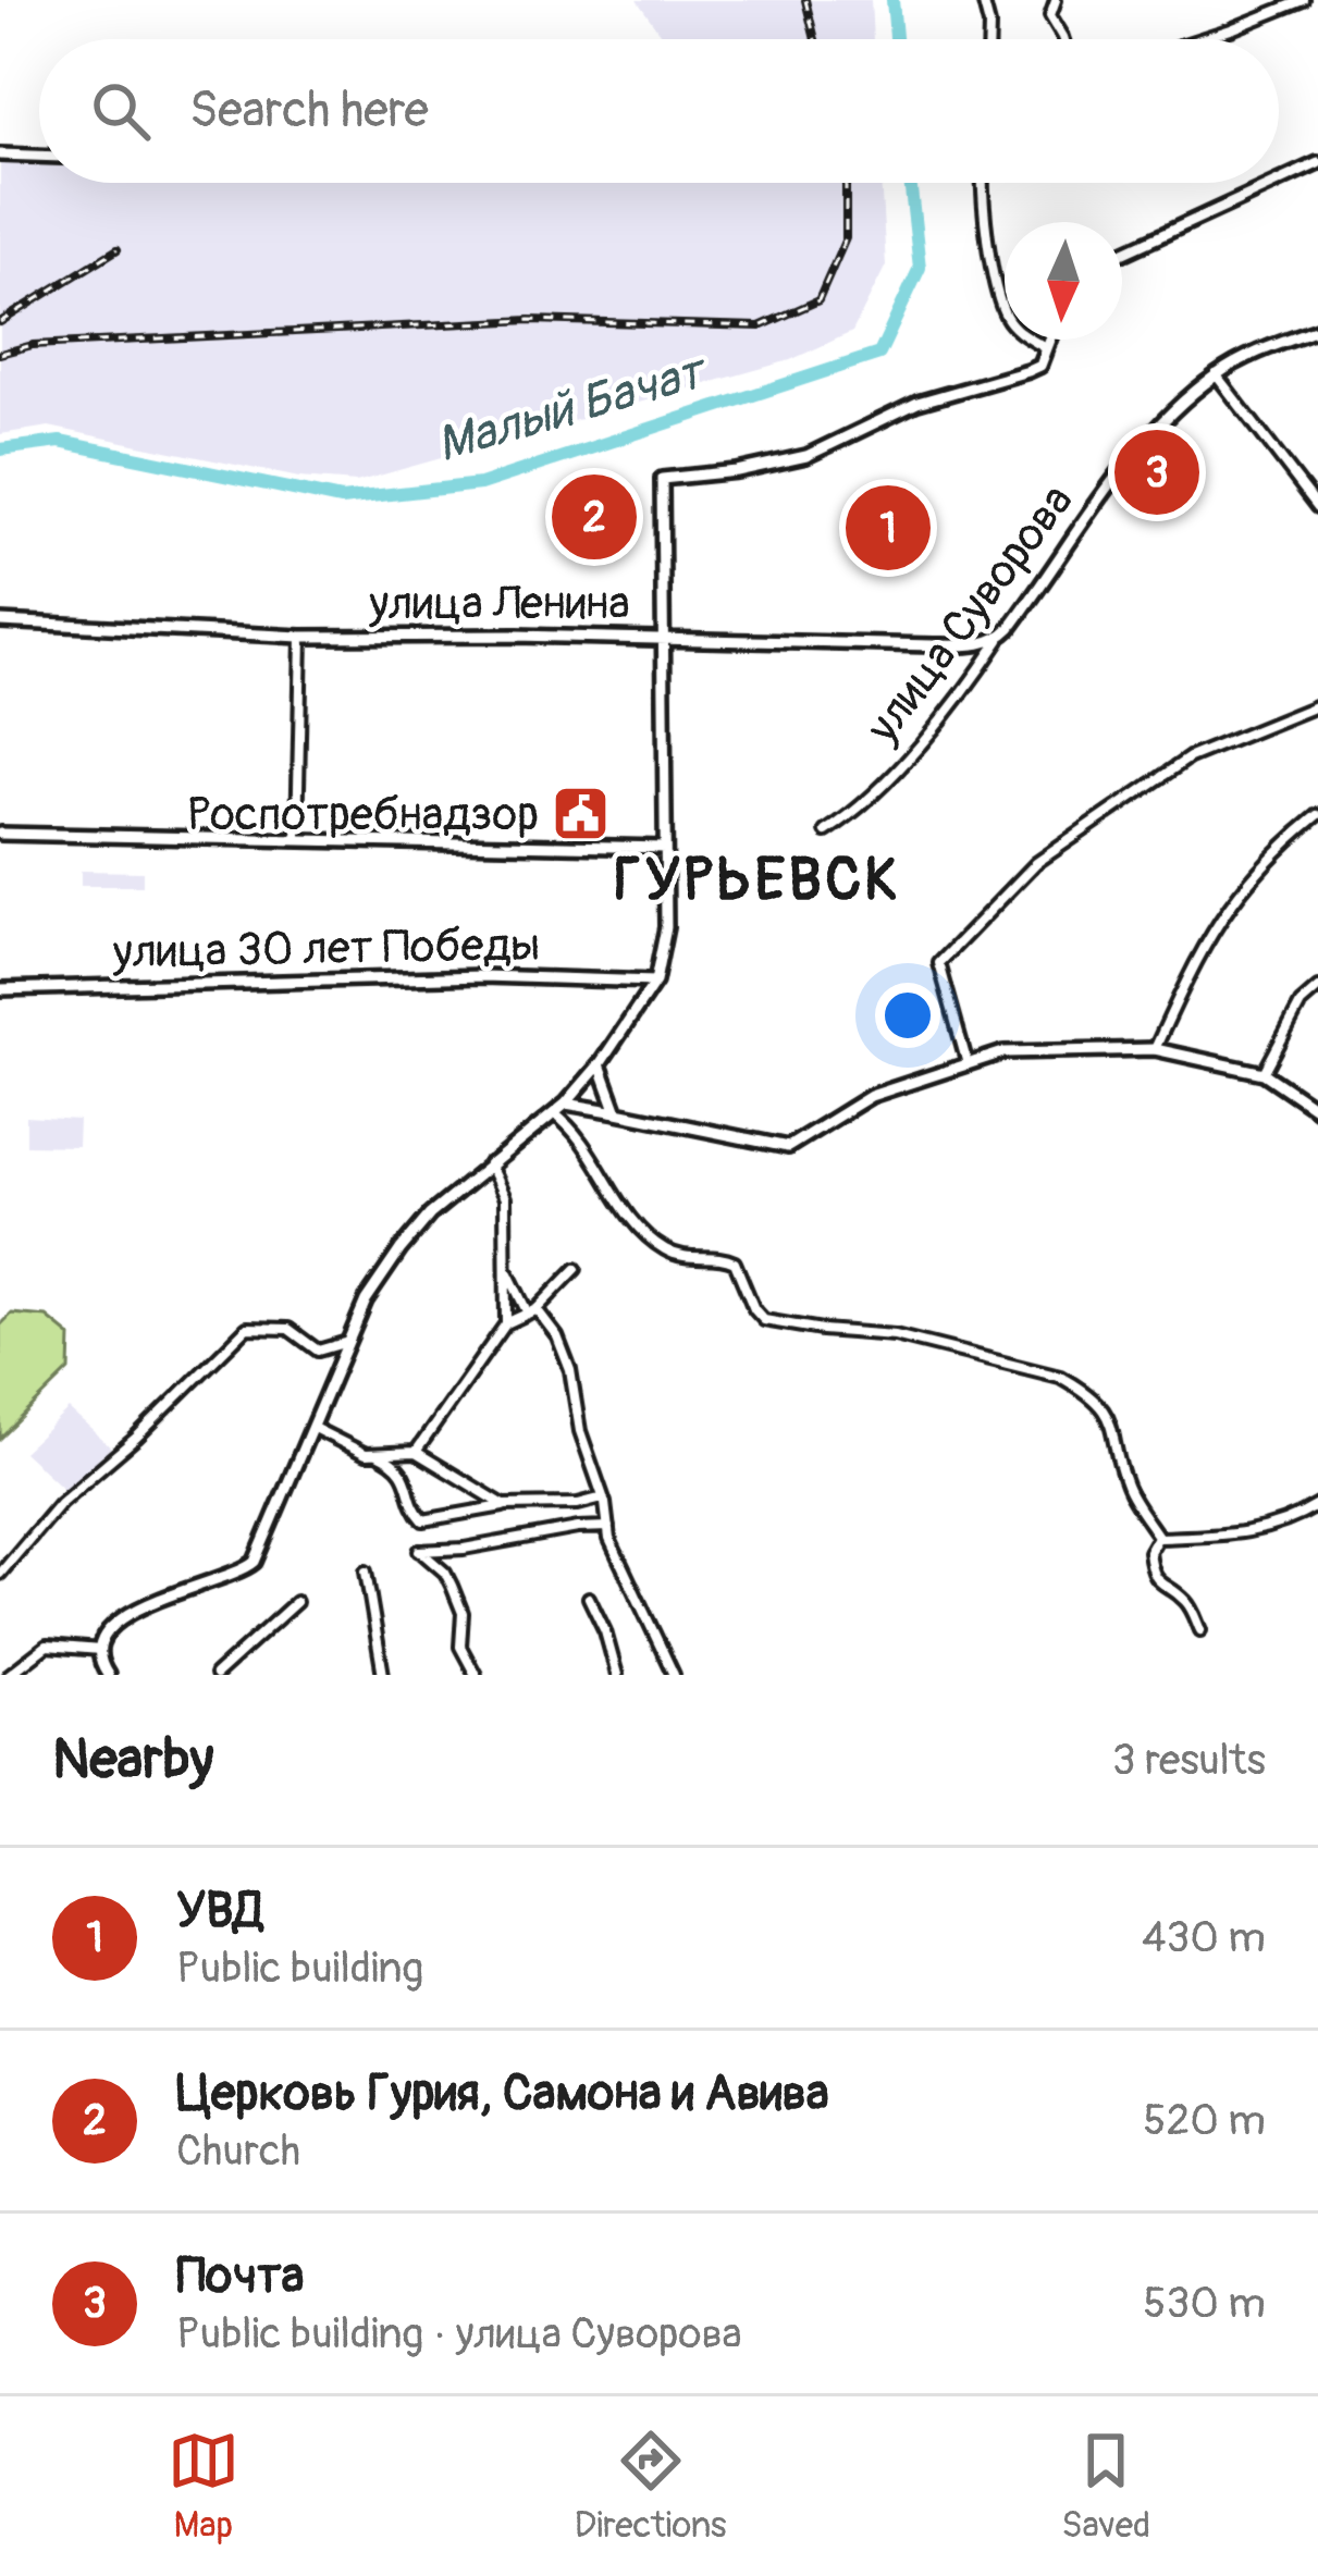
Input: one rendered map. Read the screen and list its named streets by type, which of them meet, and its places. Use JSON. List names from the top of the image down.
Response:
{
  "streets": {
    "street": ["улица Ленина", "улица Суворова", "улица 30 лет Победы"]
  },
  "crossings": [
    ["улица Ленина", "улица Суворова"]
  ],
  "districts": ["ГУРЬЕВСК"],
  "water": ["Малый Бачат"],
  "places": {
    "public building": ["Роспотребнадзор"]
  },
  "north": "bottom",
  "page": {
    "search": "Search here",
    "pins": ["3", "2", "1"],
    "heading": ["Nearby", "3 results"],
    "list": [
      {
        "mark": "1",
        "name": "УВД",
        "note": "Public building",
        "value": "430 m"
      },
      {
        "mark": "2",
        "name": "Церковь Гурия, Самона и Авива",
        "note": "Church",
        "value": "520 m"
      },
      {
        "mark": "3",
        "name": "Почта",
        "note": "Public building · улица Суворова",
        "value": "530 m"
      }
    ],
    "nav": ["Map", "Directions", "Saved"]
  }
}
